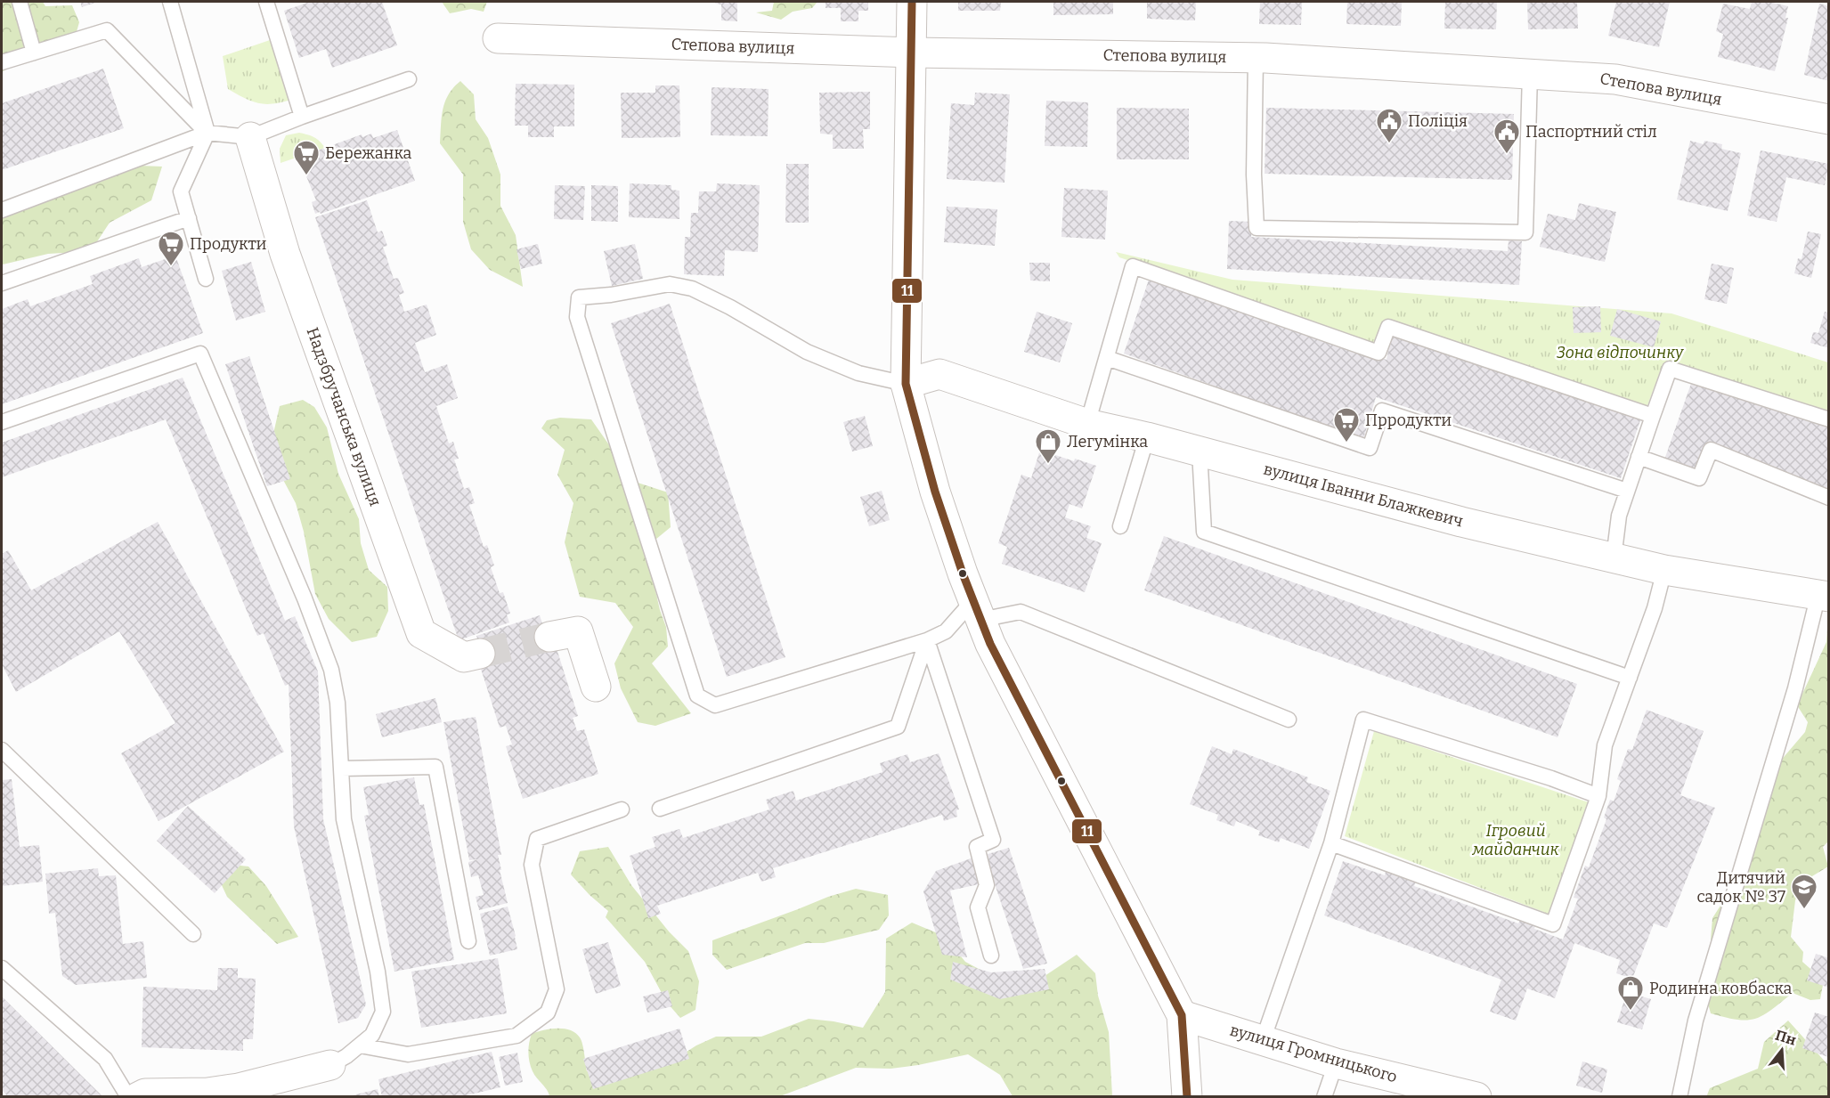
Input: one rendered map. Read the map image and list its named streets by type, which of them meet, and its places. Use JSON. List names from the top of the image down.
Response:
{
  "streets": {
    "street": [
      "Степова вулиця",
      "Надзбручанська вулиця",
      "вулиця Іванни Блажкевич",
      "вулиця Громницького"
    ]
  },
  "parks": ["Зона відпочинку", "Ігровий майданчик"],
  "places": {
    "public building": ["Поліція", "Паспортний стіл"],
    "supermarket": ["Бережанка", "Продукти", "Прродукти"],
    "shop": ["Легумінка", "Родинна ковбаска"],
    "school or university": ["Дитячий садок № 37"]
  },
  "lines": ["transit line 11"],
  "north": "top"
}
